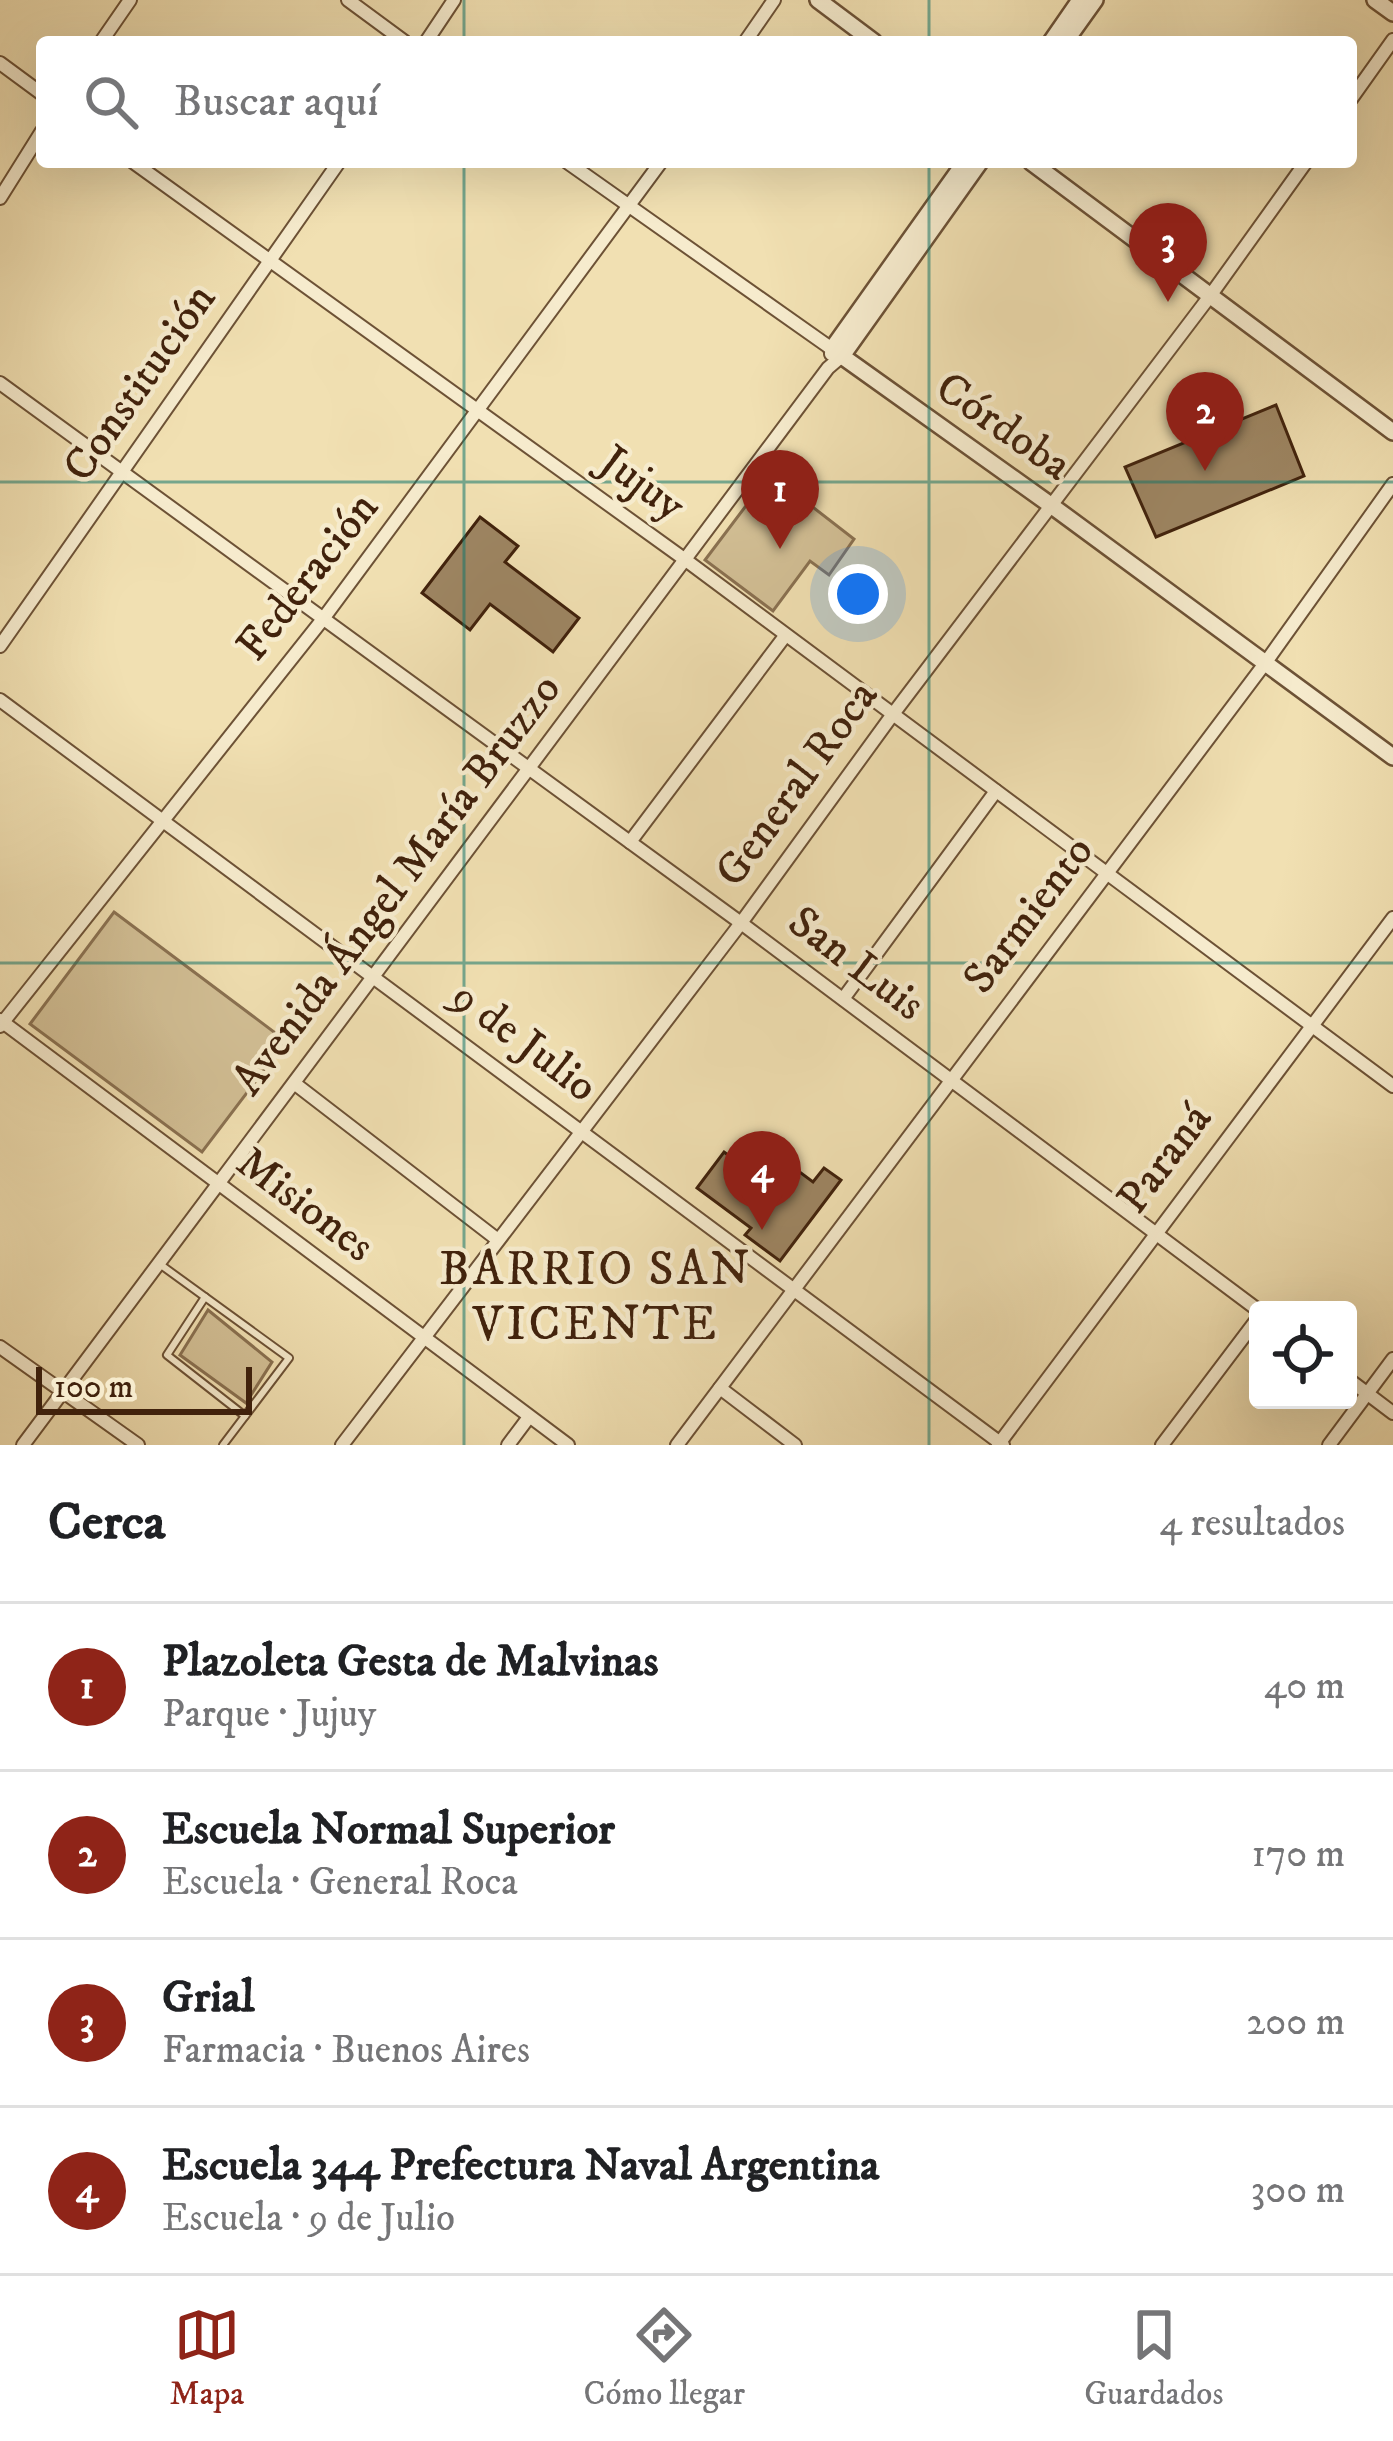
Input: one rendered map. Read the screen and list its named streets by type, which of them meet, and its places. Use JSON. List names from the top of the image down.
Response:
{
  "streets": {
    "street": [
      "Constitución",
      "Córdoba",
      "Jujuy",
      "Federación",
      "General Roca",
      "Avenida Ángel María Bruzzo",
      "Sarmiento",
      "San Luis",
      "9 de Julio",
      "Paraná",
      "Misiones"
    ]
  },
  "crossings": [
    ["Constitución", "Jujuy"],
    ["Constitución", "San Luis"],
    ["Córdoba", "Federación"],
    ["Córdoba", "General Roca"],
    ["Córdoba", "Avenida Ángel María Bruzzo"],
    ["Córdoba", "Sarmiento"],
    ["Jujuy", "Federación"],
    ["Jujuy", "General Roca"],
    ["Jujuy", "Avenida Ángel María Bruzzo"],
    ["Jujuy", "Sarmiento"],
    ["Jujuy", "Paraná"],
    ["Federación", "San Luis"],
    ["Federación", "9 de Julio"],
    ["Federación", "Misiones"],
    ["General Roca", "San Luis"],
    ["General Roca", "9 de Julio"],
    ["General Roca", "Misiones"],
    ["Avenida Ángel María Bruzzo", "San Luis"],
    ["Avenida Ángel María Bruzzo", "9 de Julio"],
    ["Avenida Ángel María Bruzzo", "Misiones"],
    ["Sarmiento", "San Luis"],
    ["Sarmiento", "9 de Julio"],
    ["San Luis", "Paraná"],
    ["9 de Julio", "Paraná"]
  ],
  "districts": ["BARRIO SAN VICENTE"],
  "scale_bar": "100 m",
  "page": {
    "search": "Buscar aquí",
    "pins": [
      "3",
      "2",
      "1",
      "4"
    ],
    "scale": "100 m",
    "heading": ["Cerca", "4 resultados"],
    "list": [
      {
        "mark": "1",
        "name": "Plazoleta Gesta de Malvinas",
        "note": "Parque · Jujuy",
        "value": "40 m"
      },
      {
        "mark": "2",
        "name": "Escuela Normal Superior",
        "note": "Escuela · General Roca",
        "value": "170 m"
      },
      {
        "mark": "3",
        "name": "Grial",
        "note": "Farmacia · Buenos Aires",
        "value": "200 m"
      },
      {
        "mark": "4",
        "name": "Escuela 344 Prefectura Naval Argentina",
        "note": "Escuela · 9 de Julio",
        "value": "300 m"
      }
    ],
    "nav": ["Mapa", "Cómo llegar", "Guardados"]
  }
}
